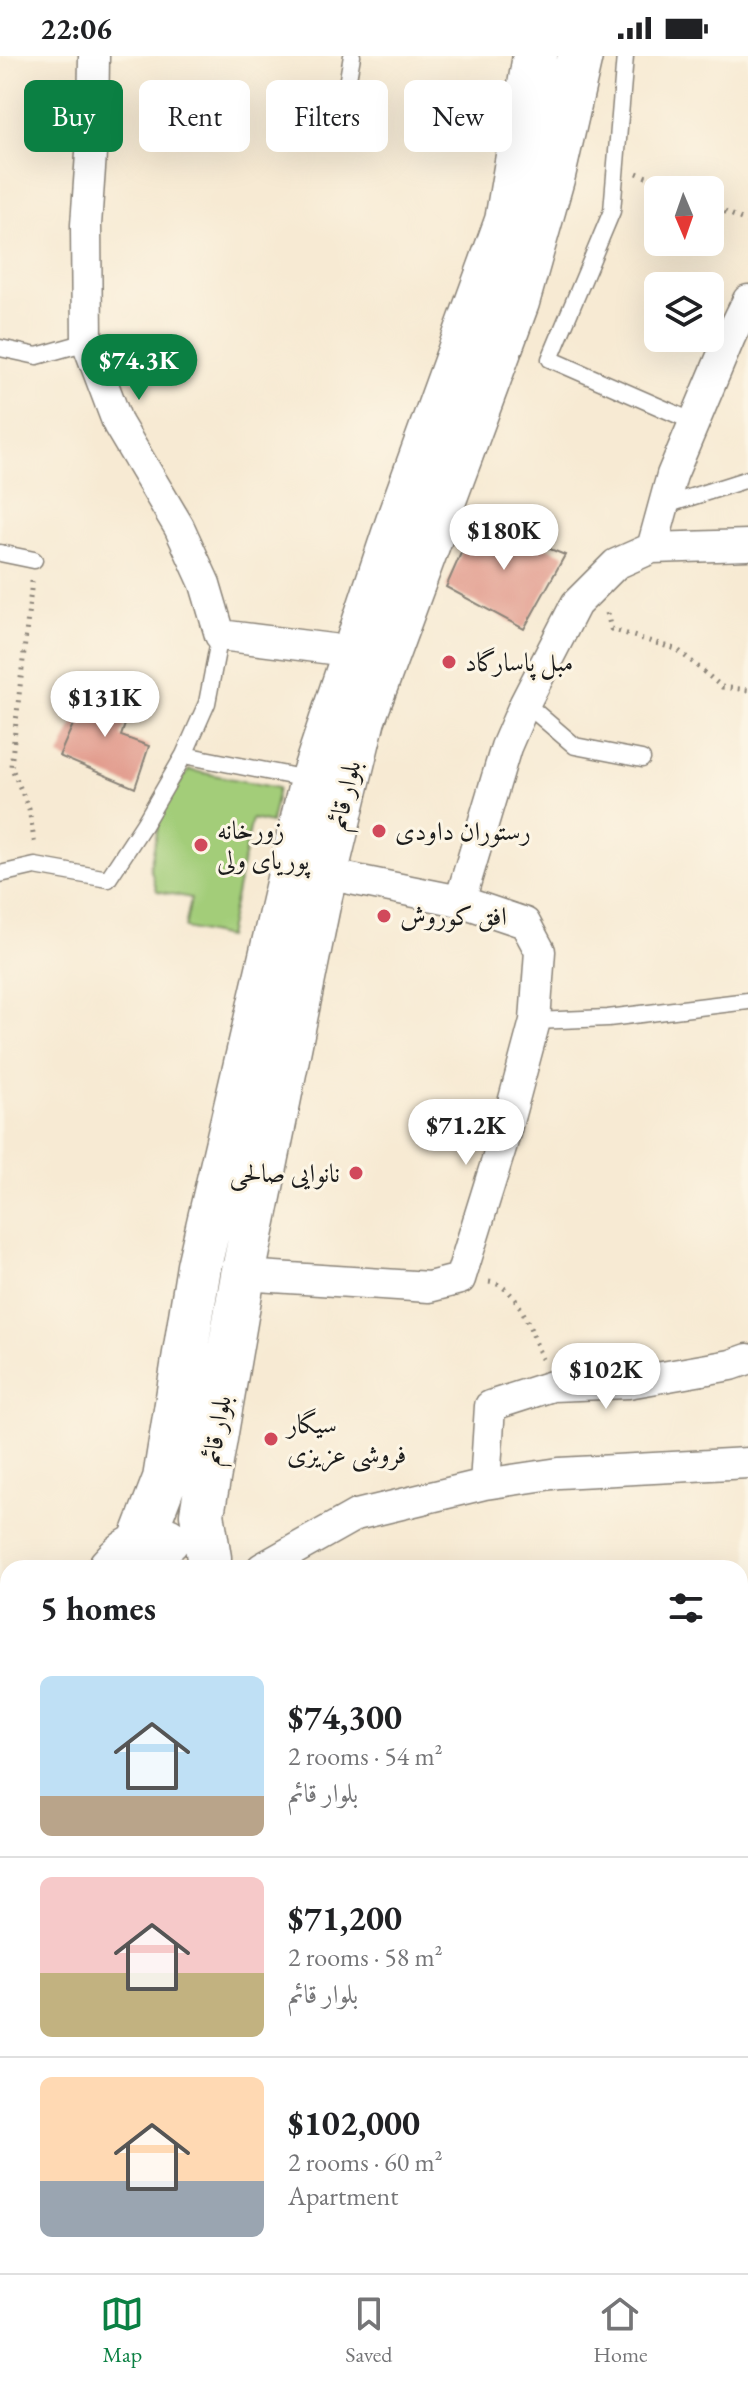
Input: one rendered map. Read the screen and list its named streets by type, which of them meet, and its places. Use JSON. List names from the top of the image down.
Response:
{
  "streets": {
    "main road": ["بلوار قائم"]
  },
  "places": [
    "مبل پاسارگاد",
    "رستوران داودی",
    "زورخانه پوریای ولی",
    "افق کوروش",
    "نانوایی صالحی",
    "سیگار فروشی عزیزی"
  ],
  "north": "bottom",
  "page": {
    "status": "22:06",
    "chip": [
      "Buy",
      "Rent",
      "Filters",
      "New"
    ],
    "price": [
      "$74.3K",
      "$180K",
      "$131K",
      "$71.2K",
      "$102K"
    ],
    "heading": "5 homes",
    "list": [
      {
        "name": "$74,300",
        "note": "2 rooms · 54 m² · بلوار قائم"
      },
      {
        "name": "$71,200",
        "note": "2 rooms · 58 m² · بلوار قائم"
      },
      {
        "name": "$102,000",
        "note": "2 rooms · 60 m² · Apartment"
      }
    ],
    "tabs": ["Map", "Saved", "Home"]
  }
}
